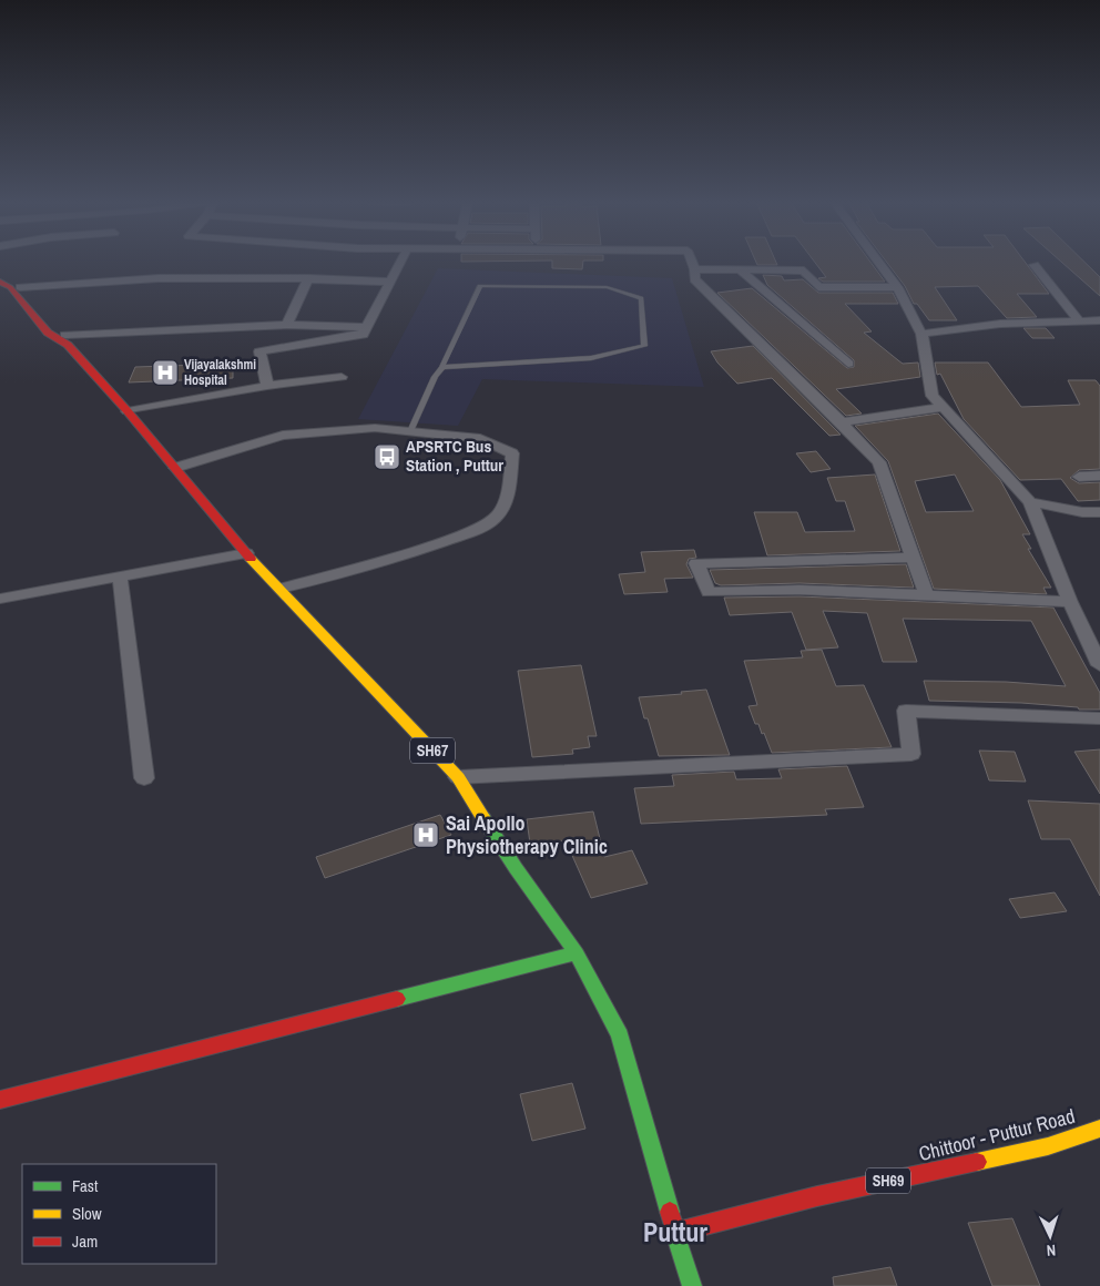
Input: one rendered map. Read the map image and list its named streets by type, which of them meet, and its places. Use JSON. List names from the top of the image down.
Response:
{
  "streets": {
    "main road": ["SH67", "Chittoor - Puttur Road", "SH69"]
  },
  "crossings": [
    ["SH67", "Chittoor - Puttur Road"]
  ],
  "districts": ["Puttur"],
  "places": {
    "hospital": ["Vijayalakshmi Hospital", "Sai Apollo Physiotherapy Clinic"],
    "bus stop": ["APSRTC Bus Station , Puttur"]
  },
  "legend": ["Fast", "Slow", "Jam"],
  "north": "bottom"
}
